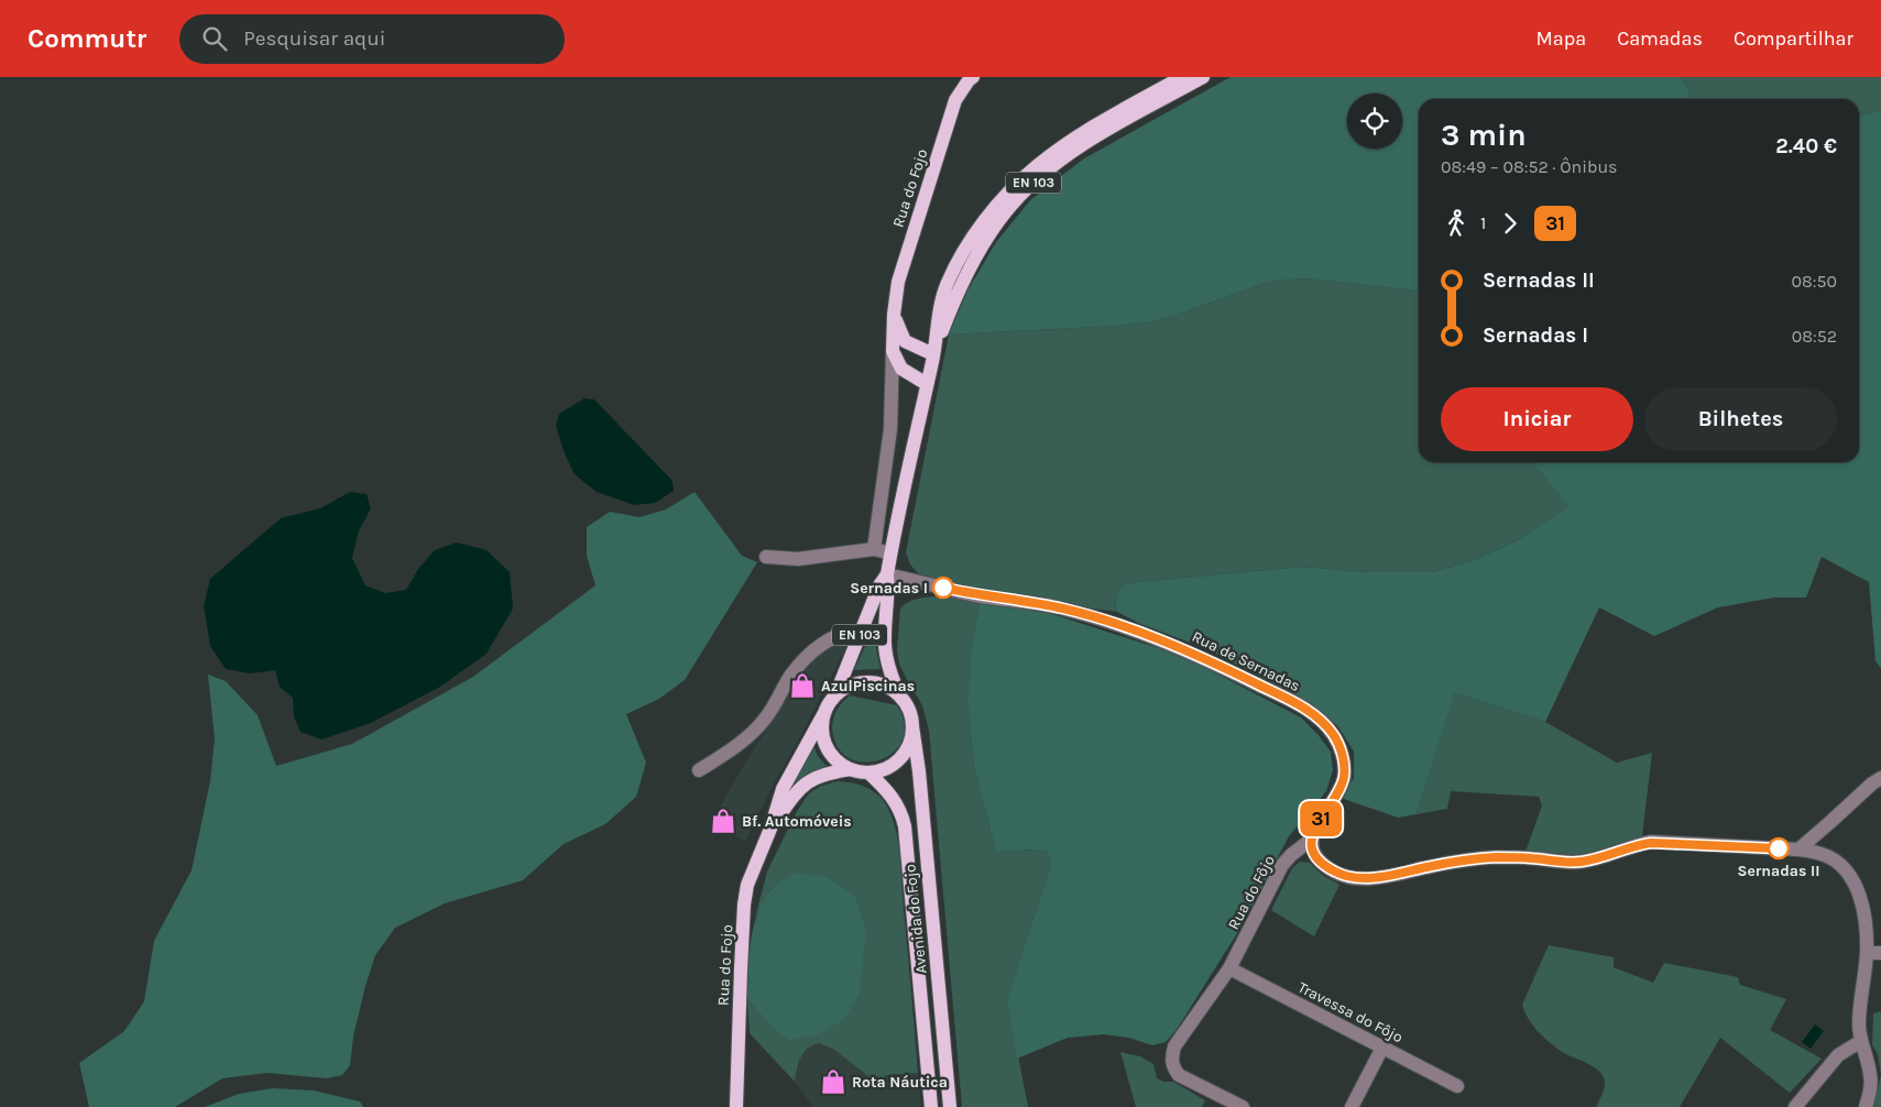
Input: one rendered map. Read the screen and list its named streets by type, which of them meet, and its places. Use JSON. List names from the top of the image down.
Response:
{
  "streets": {
    "main road": ["EN 103", "Rua do Fojo", "Avenida do Fojo"],
    "street": ["Rua de Sernadas", "Rua do Fôjo", "Travessa do Fôjo"]
  },
  "crossings": [
    ["EN 103", "Rua do Fojo"],
    ["EN 103", "Rua de Sernadas"],
    ["EN 103", "Avenida do Fojo"],
    ["Rua do Fojo", "Avenida do Fojo"],
    ["Rua de Sernadas", "Rua do Fôjo"],
    ["Rua do Fôjo", "Travessa do Fôjo"]
  ],
  "places": {
    "other": ["Sernadas I", "Sernadas II"],
    "shop": ["AzulPiscinas", "Bf. Automóveis", "Rota Náutica"]
  },
  "lines": ["bus line 31"],
  "page": {
    "header": "Commutr",
    "search": "Pesquisar aqui",
    "nav": ["Mapa", "Camadas", "Compartilhar"],
    "on_map": "31",
    "heading": ["3 min", "08:49 – 08:52 · Ônibus", "2.40 €"],
    "legs": ["1", "31"],
    "list": [
      {
        "name": "Sernadas II",
        "value": "08:50"
      },
      {
        "name": "Sernadas I",
        "value": "08:52"
      }
    ],
    "buttons": ["Iniciar", "Bilhetes"]
  }
}
